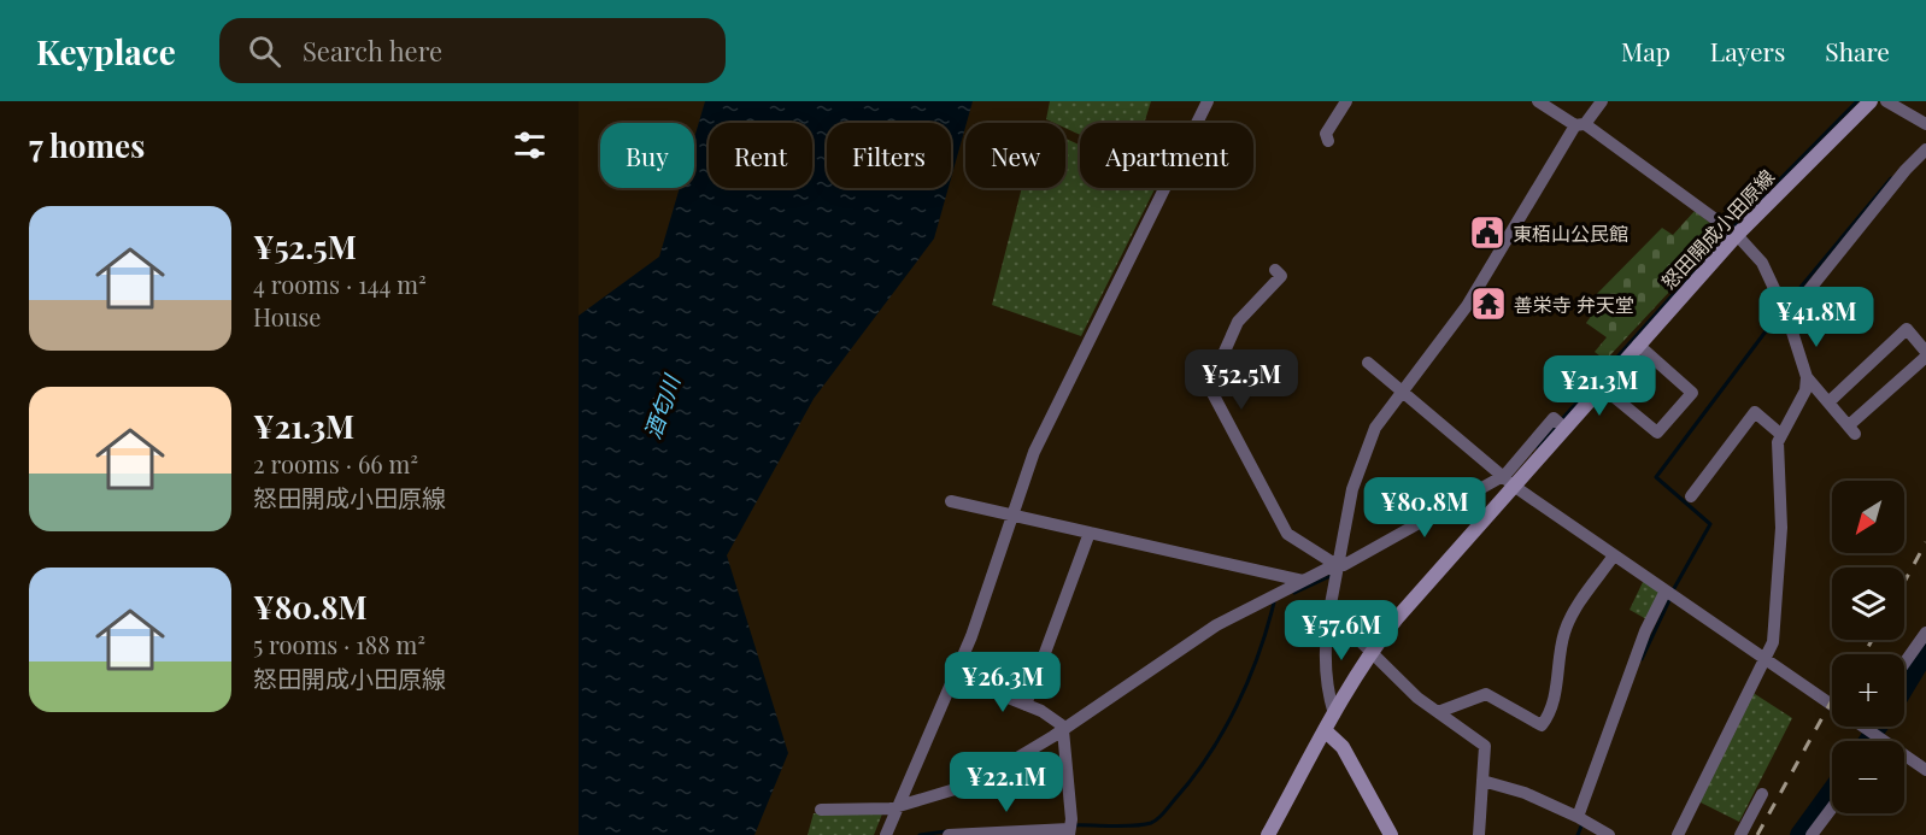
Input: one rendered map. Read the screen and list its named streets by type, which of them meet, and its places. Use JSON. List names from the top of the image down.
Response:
{
  "streets": {
    "main road": ["怒田開成小田原線"]
  },
  "water": ["酒匂川"],
  "places": {
    "public building": ["東栢山公民館"],
    "temple": ["善栄寺 弁天堂"]
  },
  "north": "bottom left",
  "page": {
    "header": "Keyplace",
    "search": "Search here",
    "nav": ["Map", "Layers", "Share"],
    "heading": "7 homes",
    "chip": [
      "Buy",
      "Rent",
      "Filters",
      "New",
      "Apartment"
    ],
    "list": [
      {
        "name": "¥52.5M",
        "note": "4 rooms · 144 m² · House"
      },
      {
        "name": "¥21.3M",
        "note": "2 rooms · 66 m² · 怒田開成小田原線"
      },
      {
        "name": "¥80.8M",
        "note": "5 rooms · 188 m² · 怒田開成小田原線"
      }
    ],
    "price": [
      "¥41.8M",
      "¥52.5M",
      "¥21.3M",
      "¥80.8M",
      "¥57.6M",
      "¥26.3M",
      "¥22.1M"
    ],
    "map_buttons": ["+", "−"]
  }
}
